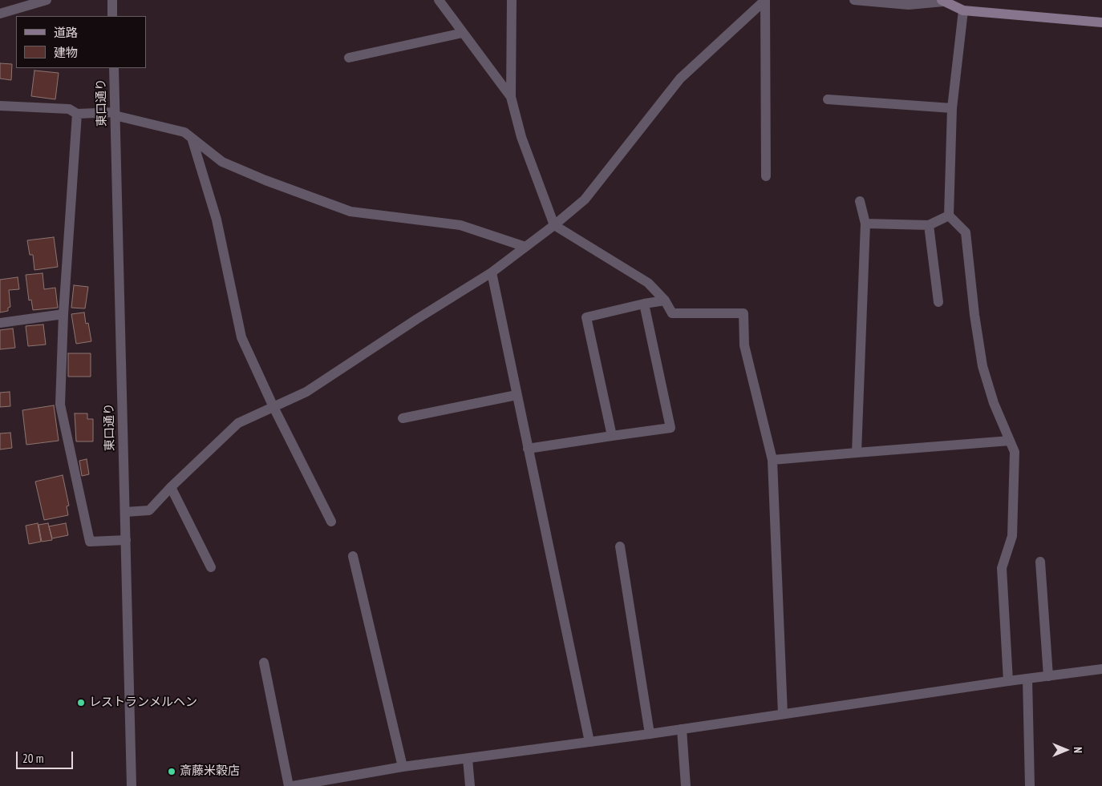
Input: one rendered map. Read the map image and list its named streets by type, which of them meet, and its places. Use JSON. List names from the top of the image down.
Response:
{
  "streets": {
    "street": ["東口通り"]
  },
  "places": ["レストランメルヘン", "斎藤米穀店"],
  "legend": ["道路", "建物"],
  "scale_bar": "20 m",
  "north": "right"
}
